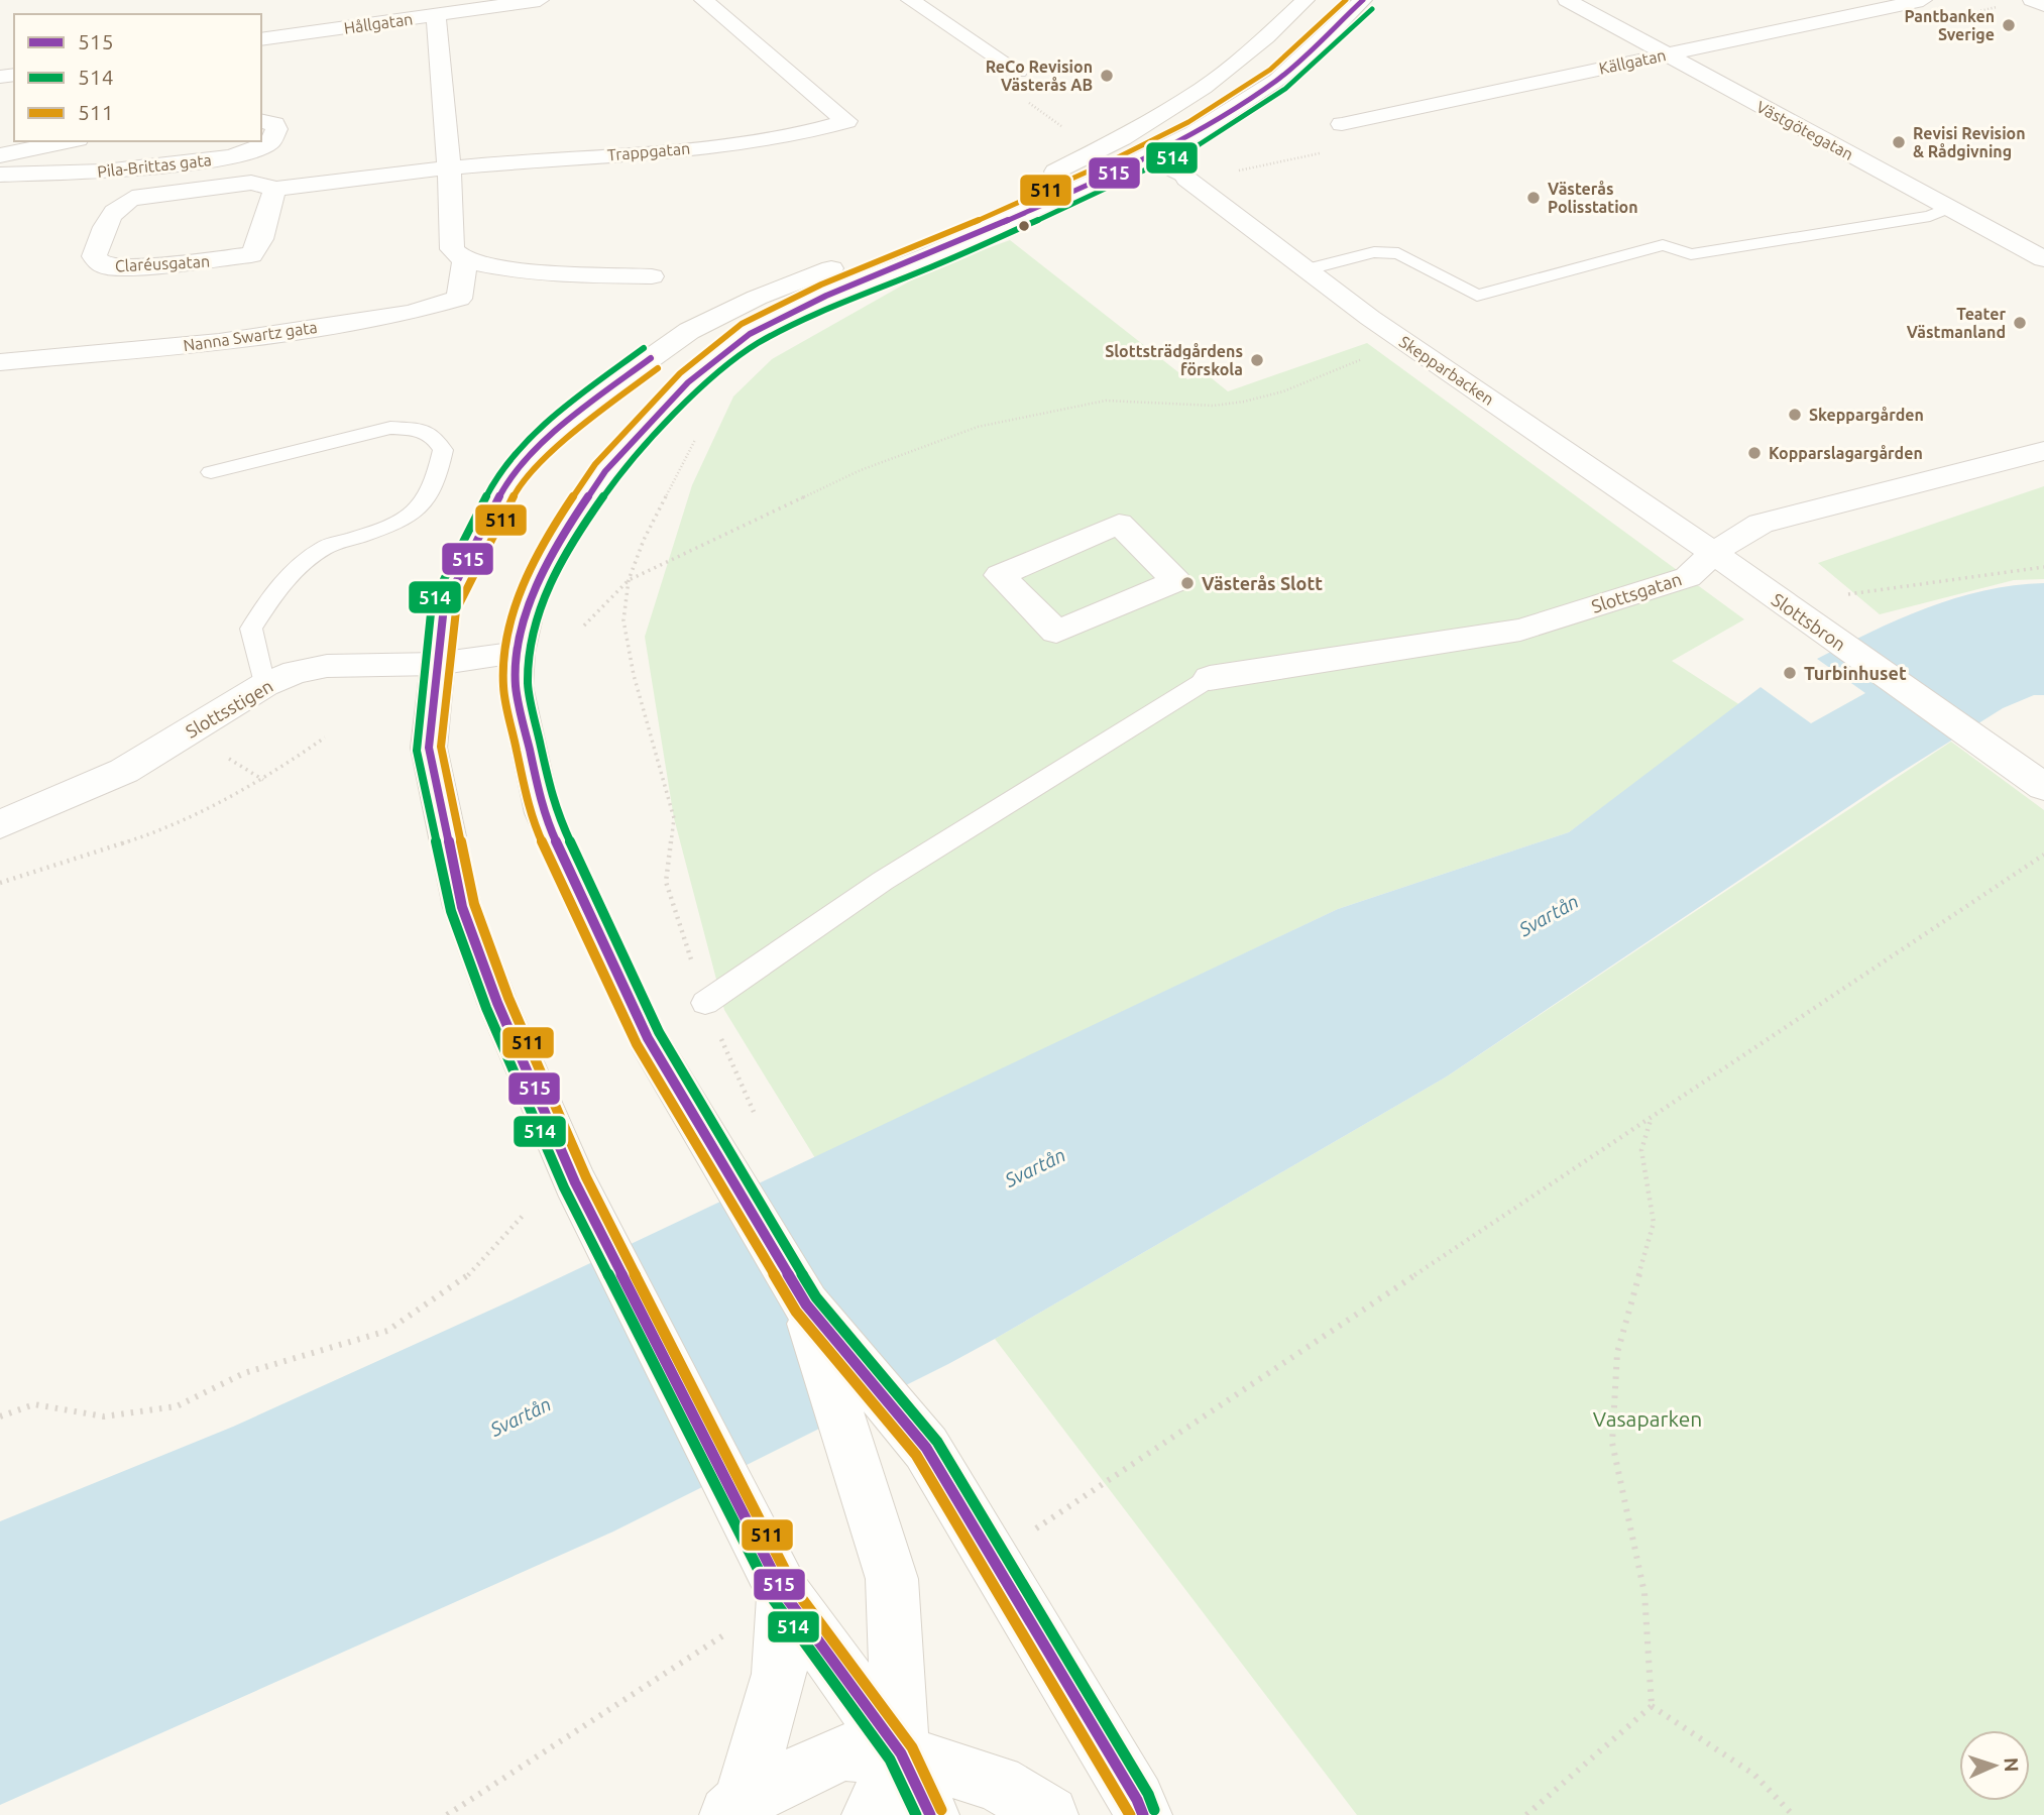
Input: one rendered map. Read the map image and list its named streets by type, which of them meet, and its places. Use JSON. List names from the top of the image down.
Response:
{
  "streets": {
    "street": [
      "Hållgatan",
      "Källgatan",
      "Västgötegatan",
      "Trappgatan",
      "Pila-Brittas gata",
      "Claréusgatan",
      "Nanna Swartz gata",
      "Skepparbacken",
      "Slottsgatan",
      "Slottsbron",
      "Slottsstigen"
    ]
  },
  "crossings": [
    ["Källgatan", "Västgötegatan"],
    ["Trappgatan", "Claréusgatan"],
    ["Skepparbacken", "Slottsgatan"],
    ["Skepparbacken", "Slottsbron"],
    ["Slottsgatan", "Slottsbron"]
  ],
  "water": ["Svartån"],
  "parks": ["Vasaparken"],
  "places": [
    "Pantbanken Sverige",
    "ReCo Revision Västerås AB",
    "Revisi Revision & Rådgivning",
    "Västerås Polisstation",
    "Teater Västmanland",
    "Slottsträdgårdens förskola",
    "Skeppargården",
    "Kopparslagargården",
    "Västerås Slott",
    "Turbinhuset"
  ],
  "lines": ["transit line 515", "transit line 511", "transit line 514"],
  "legend": ["515", "514", "511"],
  "north": "right"
}
